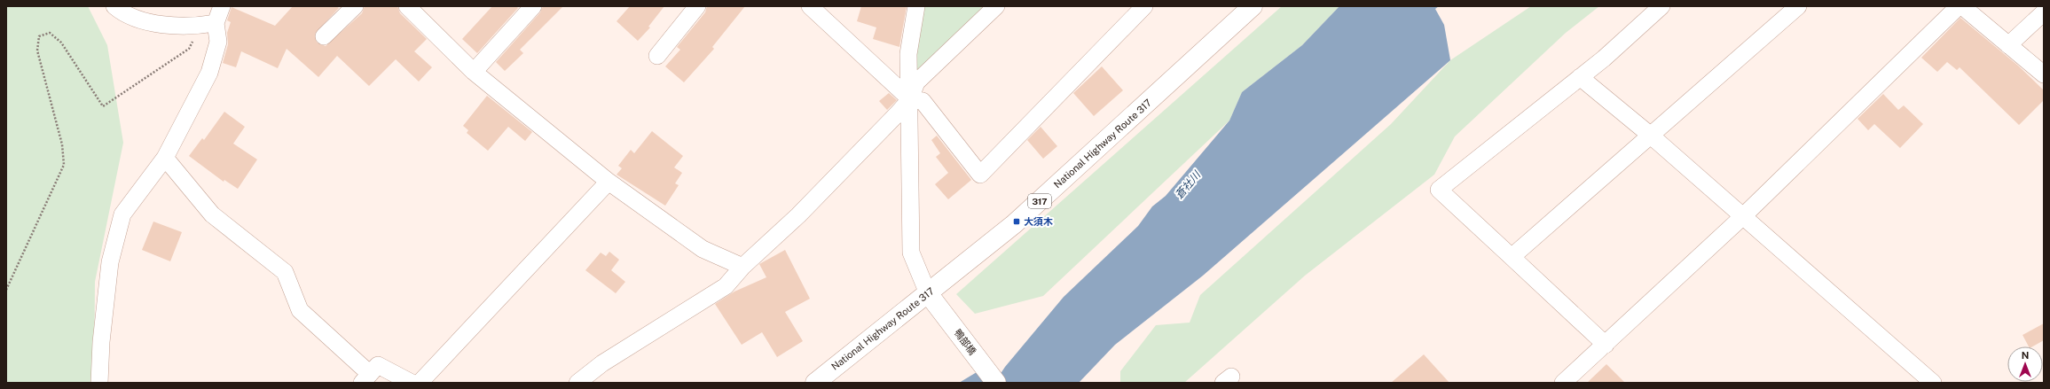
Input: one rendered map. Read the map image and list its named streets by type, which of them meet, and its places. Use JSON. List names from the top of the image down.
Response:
{
  "streets": {
    "main road": ["National Highway Route 317", "317", "鴨部橋"]
  },
  "crossings": [
    ["National Highway Route 317", "鴨部橋"]
  ],
  "water": ["蒼社川"],
  "places": {
    "transit": ["大須木"]
  },
  "north": "top"
}
